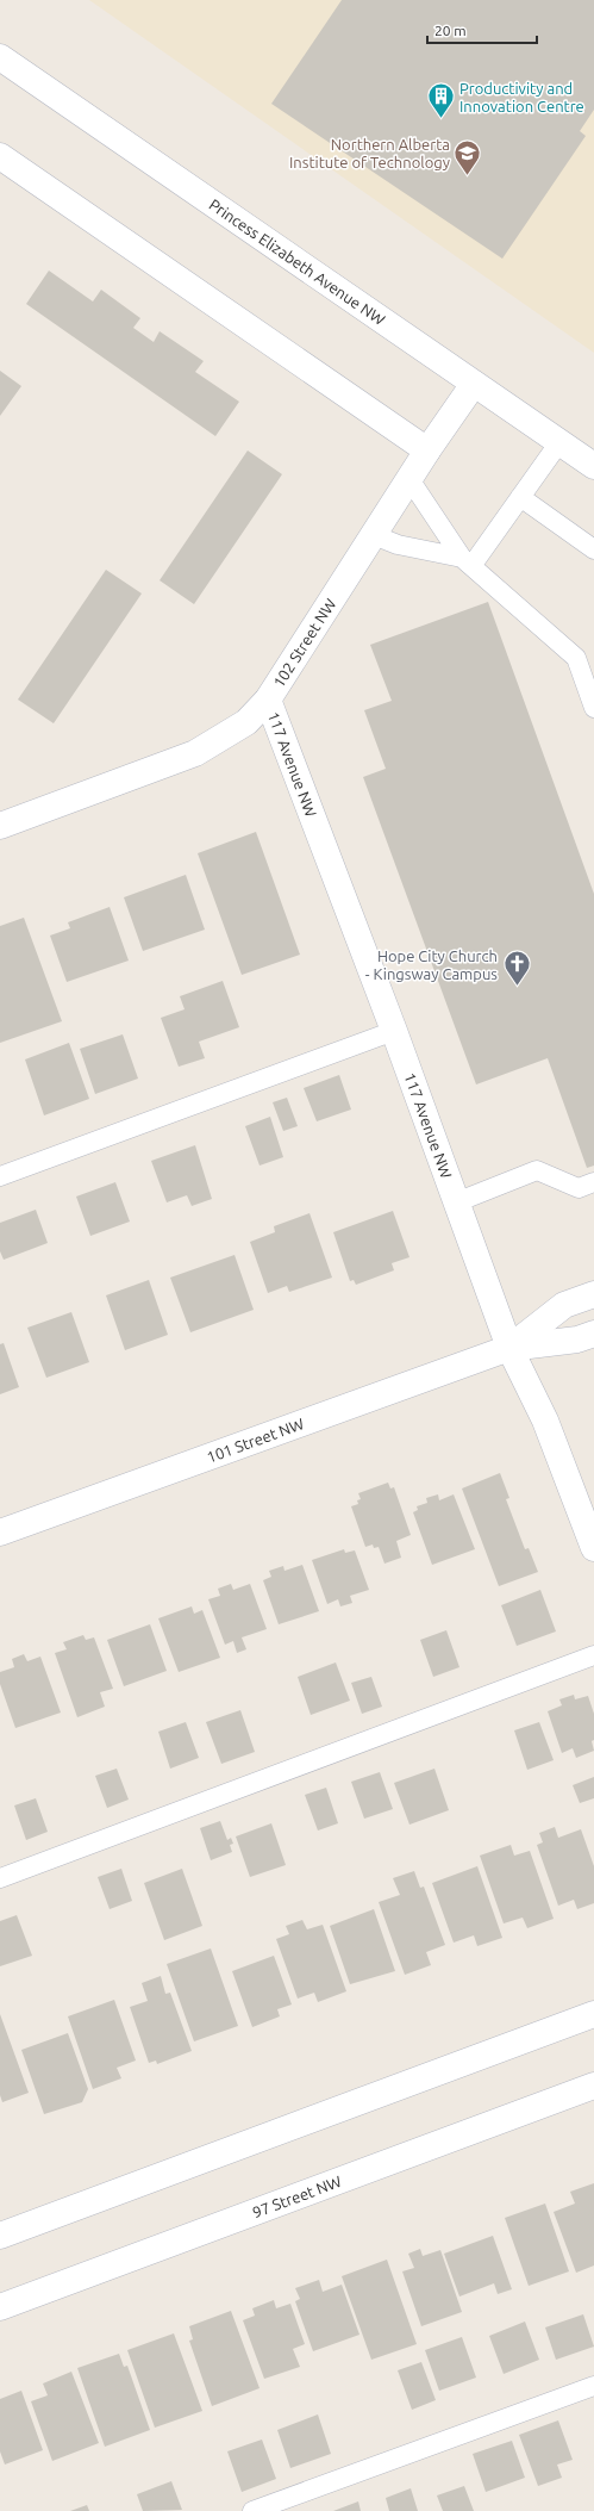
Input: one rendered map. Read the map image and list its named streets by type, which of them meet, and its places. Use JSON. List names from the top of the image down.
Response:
{
  "streets": {
    "street": [
      "Princess Elizabeth Avenue NW",
      "102 Street NW",
      "117 Avenue NW",
      "101 Street NW",
      "97 Street NW"
    ]
  },
  "crossings": [
    ["Princess Elizabeth Avenue NW", "102 Street NW"],
    ["102 Street NW", "117 Avenue NW"],
    ["117 Avenue NW", "101 Street NW"]
  ],
  "places": {
    "building": ["Productivity and Innovation Centre"],
    "school or university": ["Northern Alberta Institute of Technology"],
    "church": ["Hope City Church - Kingsway Campus"]
  },
  "scale_bar": "20 m"
}
